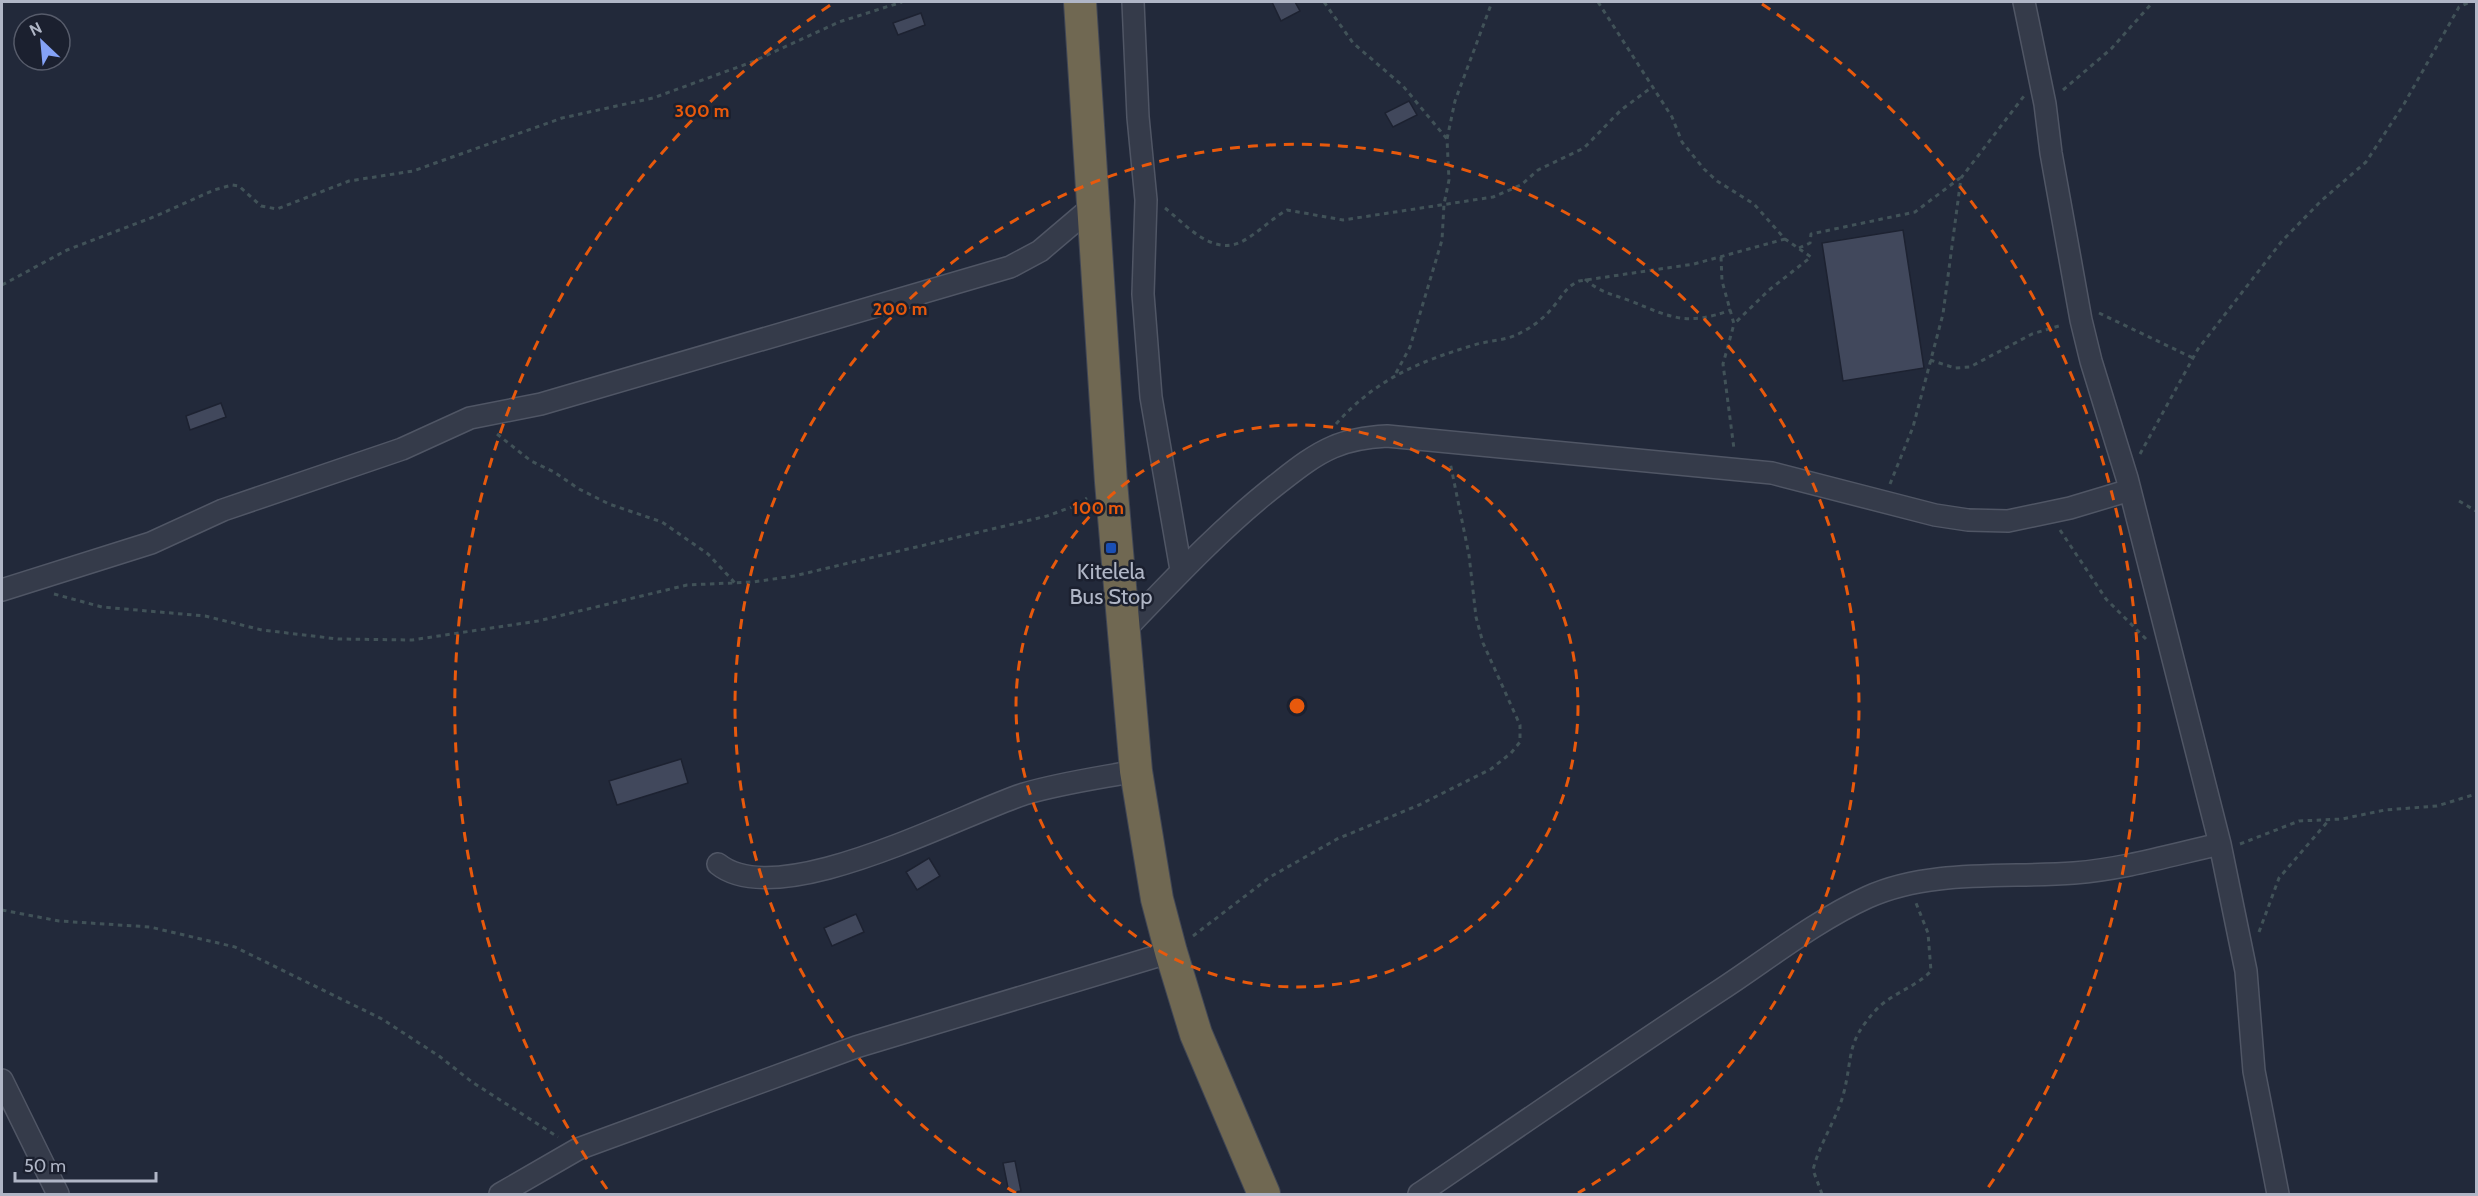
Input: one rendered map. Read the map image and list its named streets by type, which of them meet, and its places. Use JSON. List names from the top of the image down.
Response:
{
  "places": {
    "transit": ["Kitelela Bus Stop"]
  },
  "scale_bar": "50 m",
  "north": "top left",
  "rings": ["300 m", "200 m", "100 m"]
}
